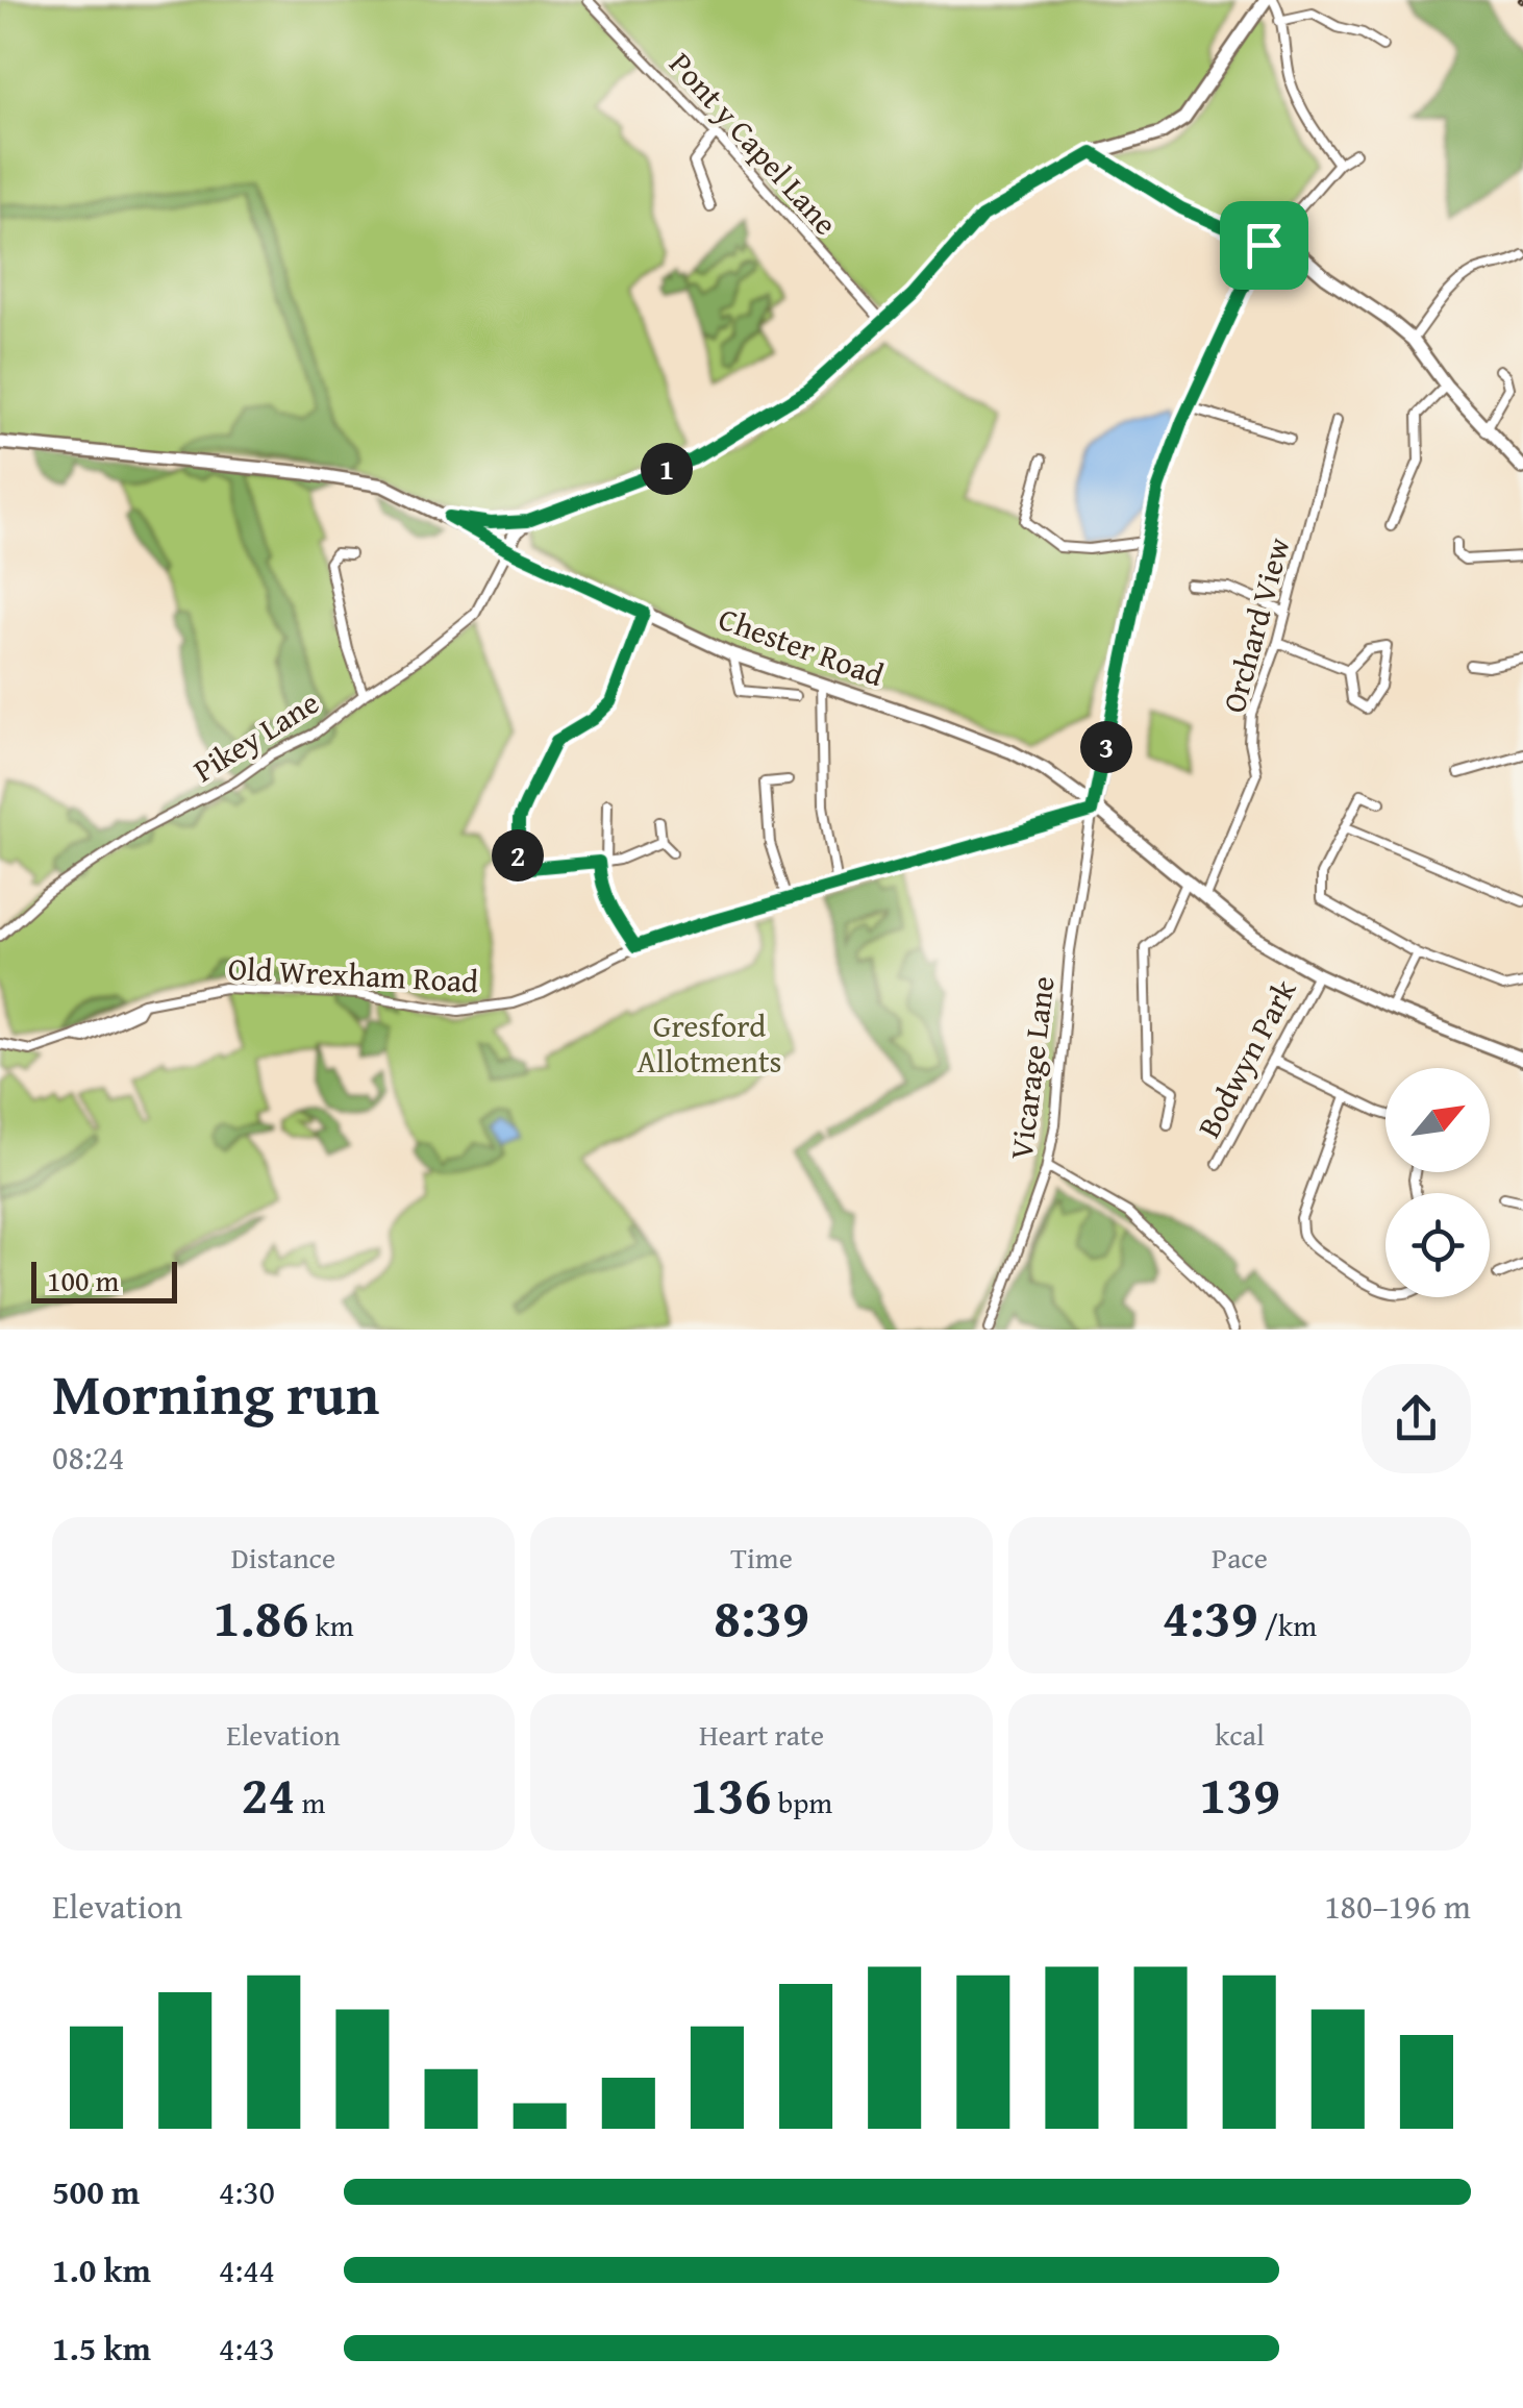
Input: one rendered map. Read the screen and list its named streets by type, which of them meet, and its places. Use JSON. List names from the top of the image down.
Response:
{
  "streets": {
    "main road": ["Chester Road"],
    "street": [
      "Pont y Capel Lane",
      "Orchard View",
      "Pikey Lane",
      "Old Wrexham Road",
      "Bodwyn Park",
      "Vicarage Lane"
    ]
  },
  "crossings": [
    ["Orchard View", "Chester Road"],
    ["Chester Road", "Pikey Lane"],
    ["Chester Road", "Old Wrexham Road"],
    ["Chester Road", "Bodwyn Park"],
    ["Chester Road", "Vicarage Lane"],
    ["Old Wrexham Road", "Vicarage Lane"]
  ],
  "parks": ["Gresford Allotments"],
  "scale_bar": "100 m",
  "north": "top right",
  "page": {
    "pins": ["1", "3", "2"],
    "scale": "100 m",
    "heading": ["Morning run", "08:24"],
    "stats": [
      ["Distance", "1.86 km"],
      ["Time", "8:39"],
      ["Pace", "4:39 /km"],
      ["Elevation", "24 m"],
      ["Heart rate", "136 bpm"],
      ["kcal", "139"]
    ],
    "chart": ["Elevation", "180–196 m"],
    "list": [
      {
        "name": "500 m",
        "note": "4:30"
      },
      {
        "name": "1.0 km",
        "note": "4:44"
      },
      {
        "name": "1.5 km",
        "note": "4:43"
      }
    ]
  }
}
